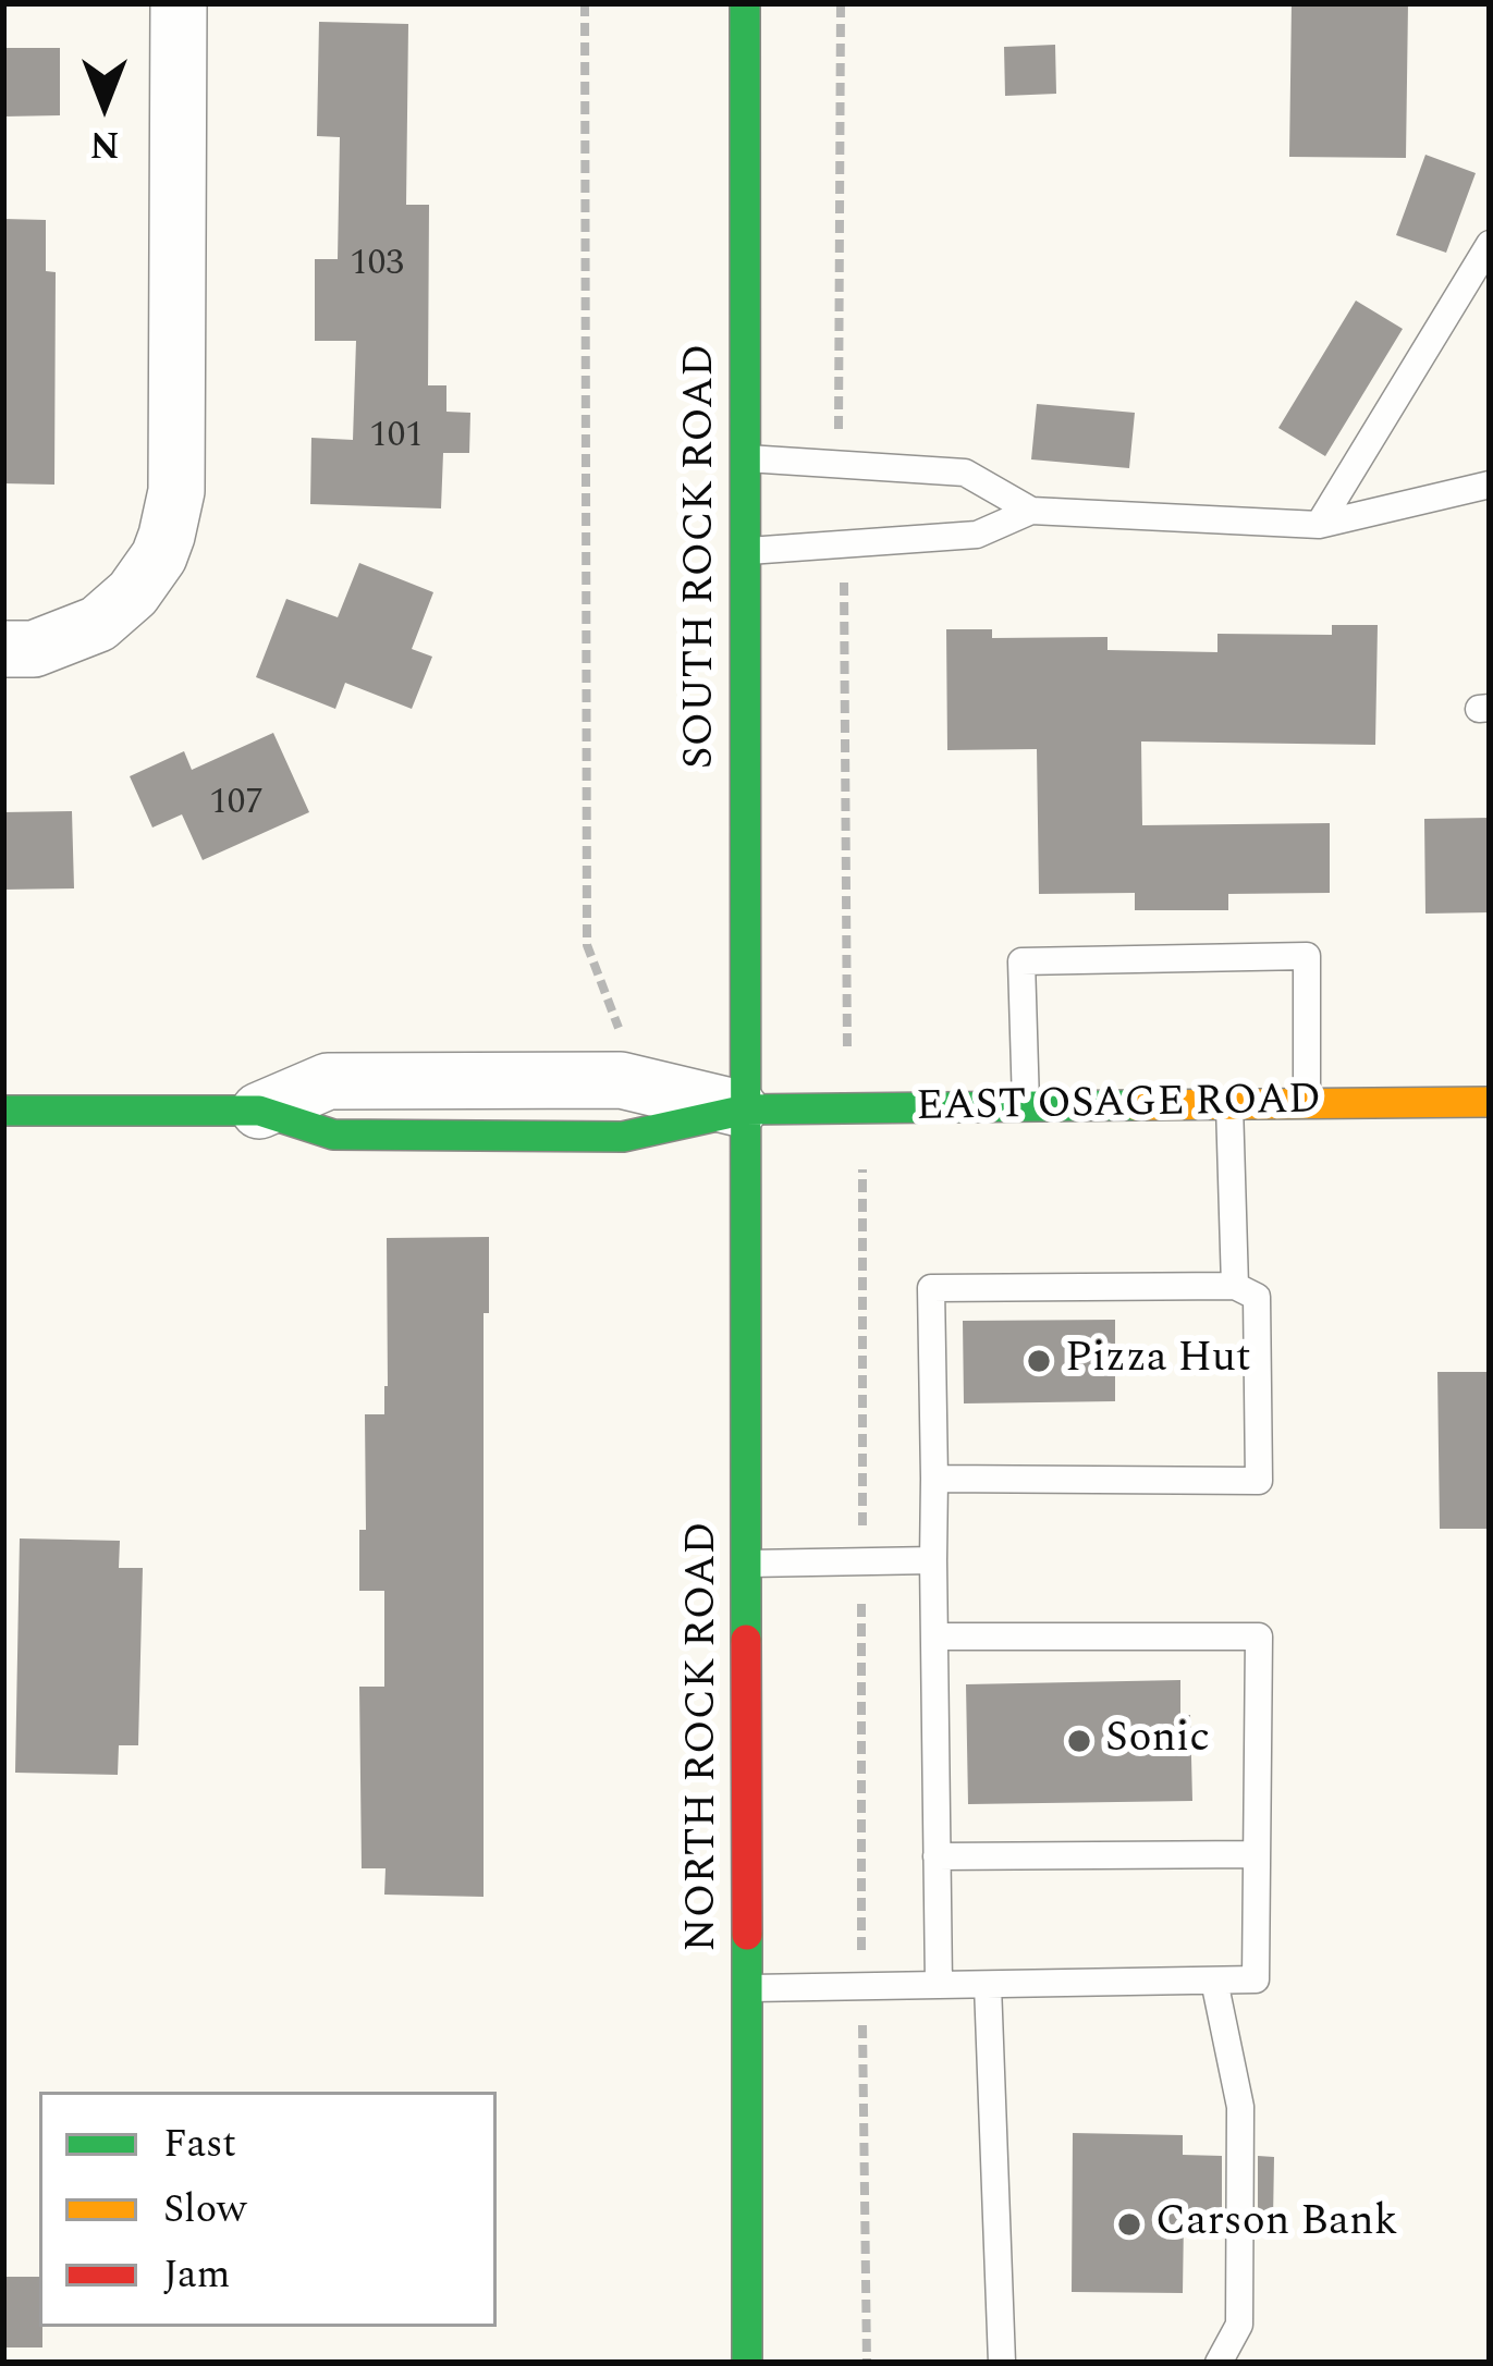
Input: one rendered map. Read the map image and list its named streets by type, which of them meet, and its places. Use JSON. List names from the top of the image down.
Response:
{
  "streets": {
    "main road": ["SOUTH ROCK ROAD", "EAST OSAGE ROAD", "NORTH ROCK ROAD"]
  },
  "crossings": [
    ["SOUTH ROCK ROAD", "EAST OSAGE ROAD"],
    ["SOUTH ROCK ROAD", "NORTH ROCK ROAD"],
    ["EAST OSAGE ROAD", "NORTH ROCK ROAD"]
  ],
  "places": ["Pizza Hut", "Sonic", "Carson Bank"],
  "house_numbers": ["103", "101", "107"],
  "legend": ["Fast", "Slow", "Jam"],
  "north": "bottom"
}
